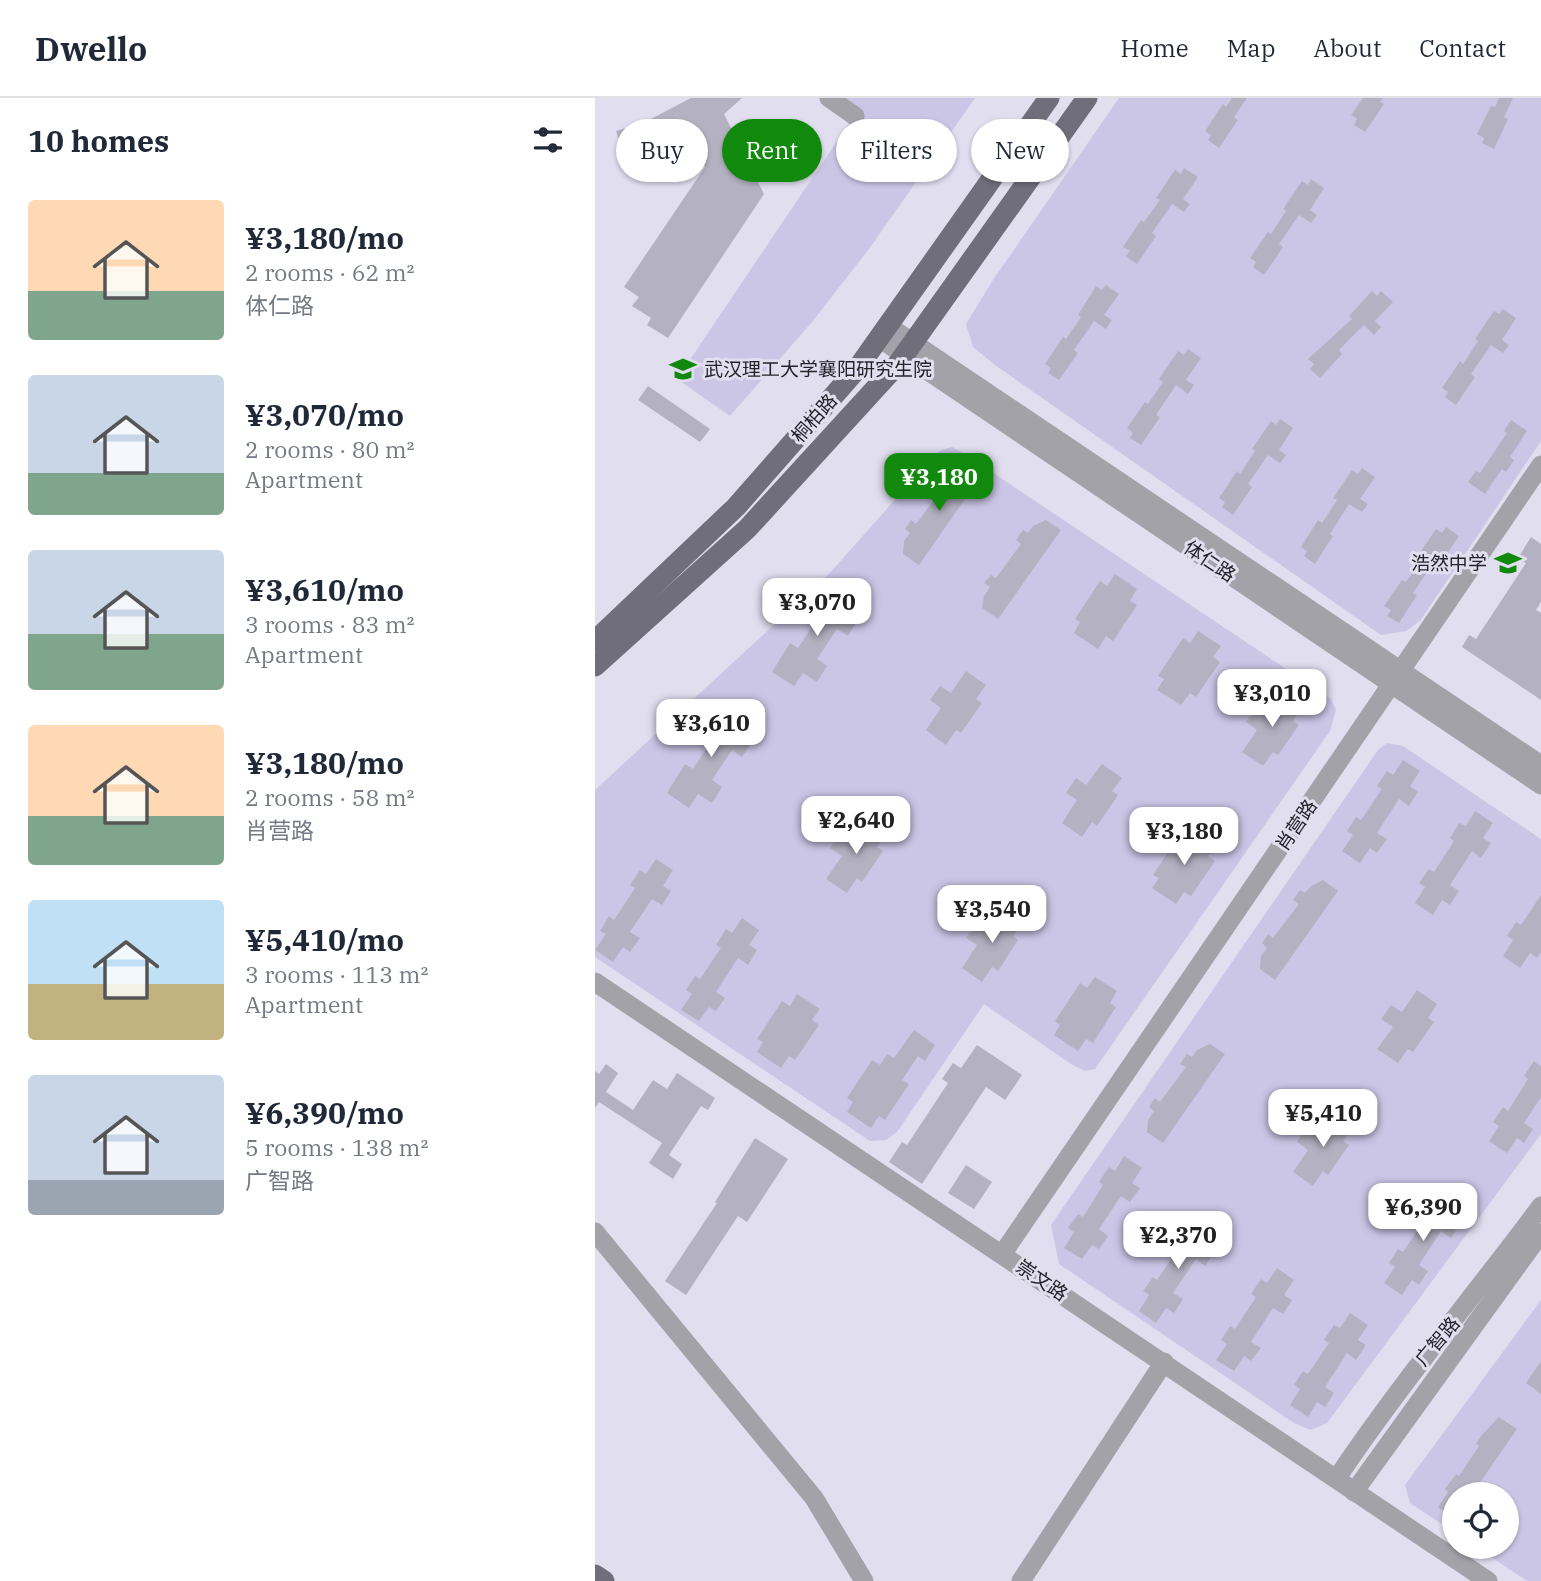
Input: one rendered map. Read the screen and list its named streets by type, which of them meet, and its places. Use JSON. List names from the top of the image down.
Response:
{
  "streets": {
    "main road": ["桐柏路"],
    "street": [
      "体仁路",
      "肖营路",
      "崇文路",
      "广智路"
    ]
  },
  "crossings": [
    ["桐柏路", "体仁路"],
    ["体仁路", "肖营路"],
    ["肖营路", "崇文路"],
    ["崇文路", "广智路"]
  ],
  "places": {
    "school or university": ["武汉理工大学襄阳研究生院", "浩然中学"]
  },
  "page": {
    "header": "Dwello",
    "nav": [
      "Home",
      "Map",
      "About",
      "Contact"
    ],
    "heading": "10 homes",
    "chip": [
      "Buy",
      "Rent",
      "Filters",
      "New"
    ],
    "list": [
      {
        "name": "¥3,180/mo",
        "note": "2 rooms · 62 m² · 体仁路"
      },
      {
        "name": "¥3,070/mo",
        "note": "2 rooms · 80 m² · Apartment"
      },
      {
        "name": "¥3,610/mo",
        "note": "3 rooms · 83 m² · Apartment"
      },
      {
        "name": "¥3,180/mo",
        "note": "2 rooms · 58 m² · 肖营路"
      },
      {
        "name": "¥5,410/mo",
        "note": "3 rooms · 113 m² · Apartment"
      },
      {
        "name": "¥6,390/mo",
        "note": "5 rooms · 138 m² · 广智路"
      }
    ],
    "price": [
      "¥3,180",
      "¥3,070",
      "¥3,010",
      "¥3,610",
      "¥2,640",
      "¥3,180",
      "¥3,540",
      "¥5,410",
      "¥6,390",
      "¥2,370"
    ]
  }
}
